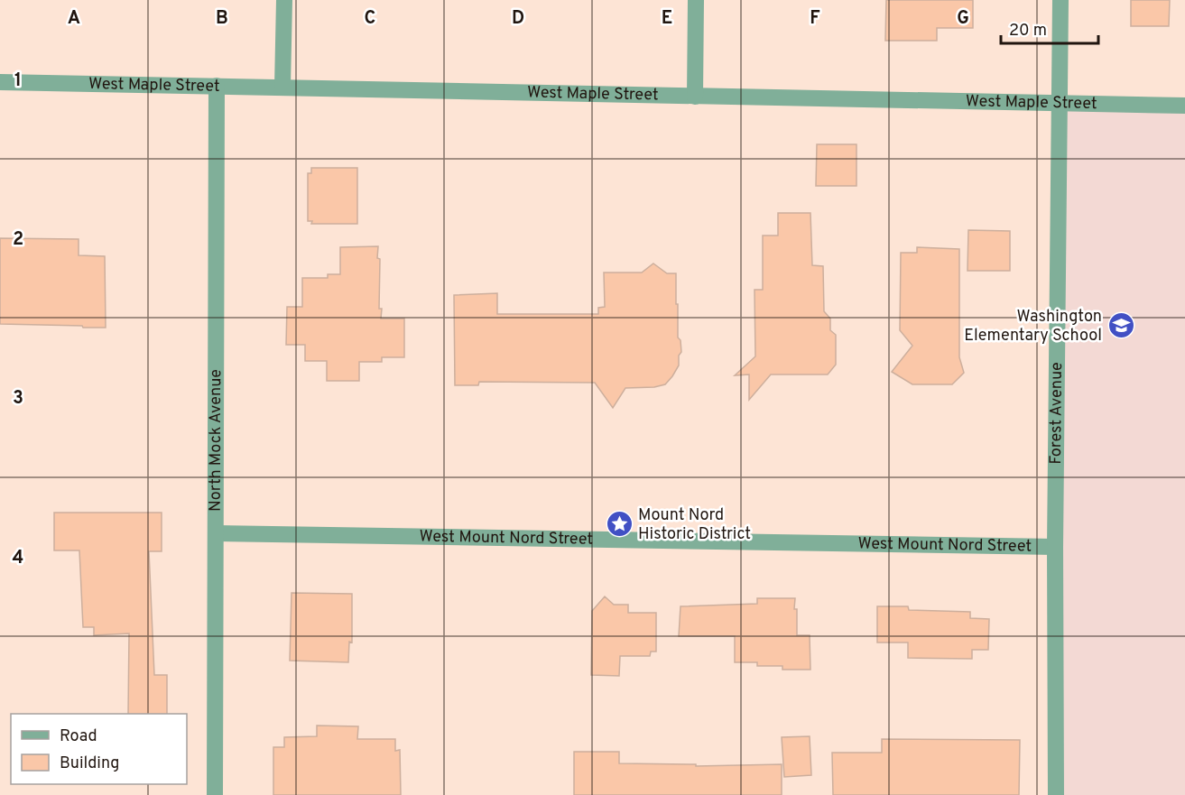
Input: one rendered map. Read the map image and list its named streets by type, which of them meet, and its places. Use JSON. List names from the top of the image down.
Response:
{
  "streets": {
    "street": [
      "West Maple Street",
      "Forest Avenue",
      "North Mock Avenue",
      "West Mount Nord Street"
    ]
  },
  "crossings": [
    ["West Maple Street", "Forest Avenue"],
    ["West Maple Street", "North Mock Avenue"],
    ["Forest Avenue", "West Mount Nord Street"],
    ["North Mock Avenue", "West Mount Nord Street"]
  ],
  "places": {
    "school or university": ["Washington Elementary School"],
    "place": ["Mount Nord Historic District"]
  },
  "legend": ["Road", "Building"],
  "scale_bar": "20 m",
  "grid": {
    "columns": [
      "A",
      "B",
      "C",
      "D",
      "E",
      "F",
      "G"
    ],
    "rows": [
      "1",
      "2",
      "3",
      "4"
    ]
  }
}
